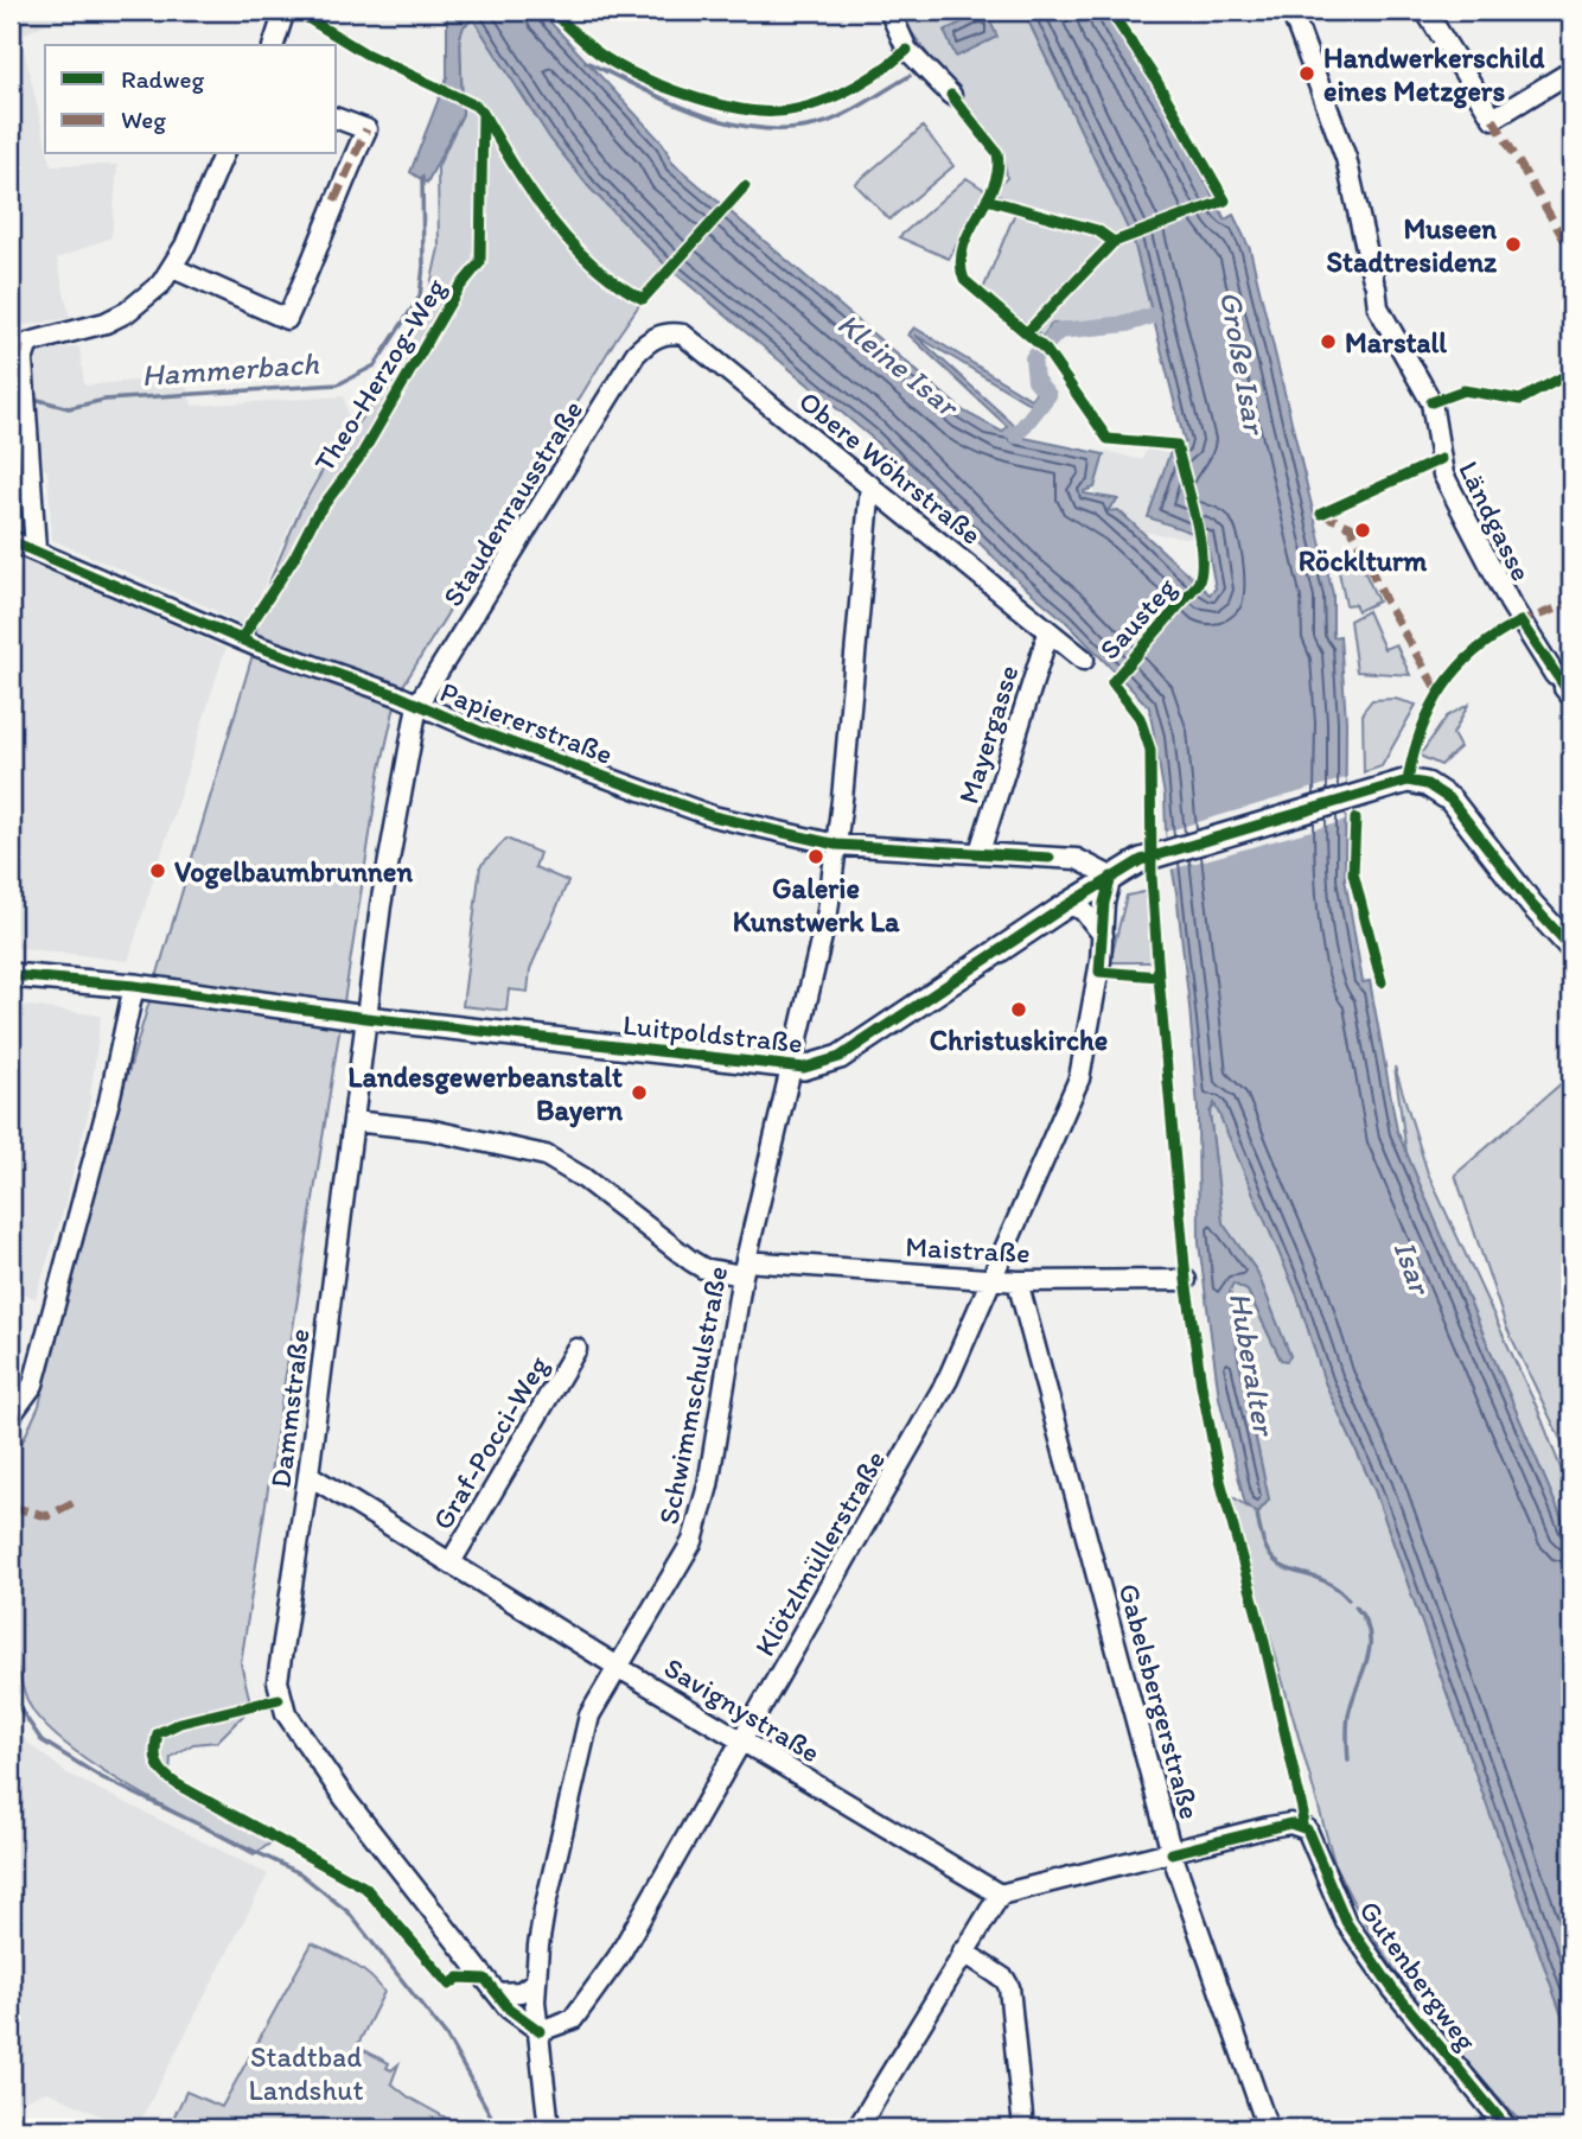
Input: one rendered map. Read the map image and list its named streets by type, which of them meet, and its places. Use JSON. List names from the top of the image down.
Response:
{
  "streets": {
    "main road": ["Luitpoldstraße"],
    "street": [
      "Obere Wöhrstraße",
      "Staudenrausstraße",
      "Ländgasse",
      "Papiererstraße",
      "Mayergasse",
      "Maistraße",
      "Schwimmschulstraße",
      "Dammstraße",
      "Graf-Pocci-Weg",
      "Klötzlmüllerstraße",
      "Gabelsbergerstraße",
      "Savignystraße",
      "Gutenbergweg"
    ],
    "cycle path": ["Theo-Herzog-Weg", "Sausteg"]
  },
  "crossings": [
    ["Obere Wöhrstraße", "Staudenrausstraße"],
    ["Obere Wöhrstraße", "Mayergasse"],
    ["Obere Wöhrstraße", "Schwimmschulstraße"],
    ["Staudenrausstraße", "Papiererstraße"],
    ["Staudenrausstraße", "Dammstraße"],
    ["Papiererstraße", "Mayergasse"],
    ["Papiererstraße", "Luitpoldstraße"],
    ["Papiererstraße", "Schwimmschulstraße"],
    ["Papiererstraße", "Dammstraße"],
    ["Papiererstraße", "Klötzlmüllerstraße"],
    ["Luitpoldstraße", "Schwimmschulstraße"],
    ["Luitpoldstraße", "Dammstraße"],
    ["Luitpoldstraße", "Klötzlmüllerstraße"],
    ["Maistraße", "Schwimmschulstraße"],
    ["Maistraße", "Dammstraße"],
    ["Maistraße", "Klötzlmüllerstraße"],
    ["Maistraße", "Gabelsbergerstraße"],
    ["Schwimmschulstraße", "Dammstraße"],
    ["Schwimmschulstraße", "Klötzlmüllerstraße"],
    ["Schwimmschulstraße", "Savignystraße"],
    ["Dammstraße", "Klötzlmüllerstraße"],
    ["Dammstraße", "Savignystraße"],
    ["Graf-Pocci-Weg", "Savignystraße"],
    ["Klötzlmüllerstraße", "Savignystraße"],
    ["Gabelsbergerstraße", "Gutenbergweg"]
  ],
  "water": [
    "Große Isar",
    "Kleine Isar",
    "Hammerbach",
    "Isar",
    "Huberalter"
  ],
  "parks": ["Stadtbad Landshut"],
  "places": [
    "Handwerkerschild eines Metzgers",
    "Museen Stadtresidenz",
    "Marstall",
    "Röcklturm",
    "Galerie Kunstwerk La",
    "Vogelbaumbrunnen",
    "Christuskirche",
    "Landesgewerbeanstalt Bayern"
  ],
  "legend": ["Radweg", "Weg"]
}
